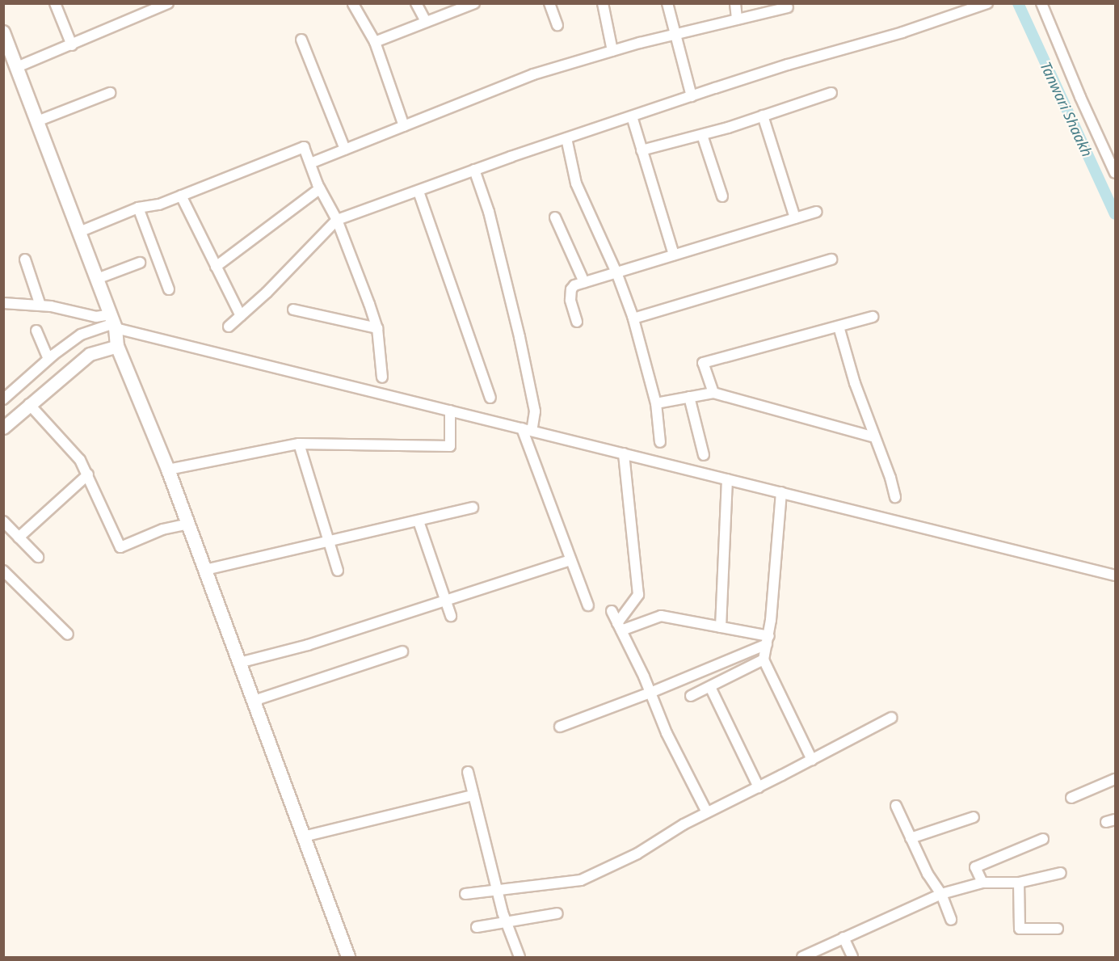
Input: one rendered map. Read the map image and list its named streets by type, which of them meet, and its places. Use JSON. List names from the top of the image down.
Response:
{
  "water": ["Tanwari Shaakh"]
}
